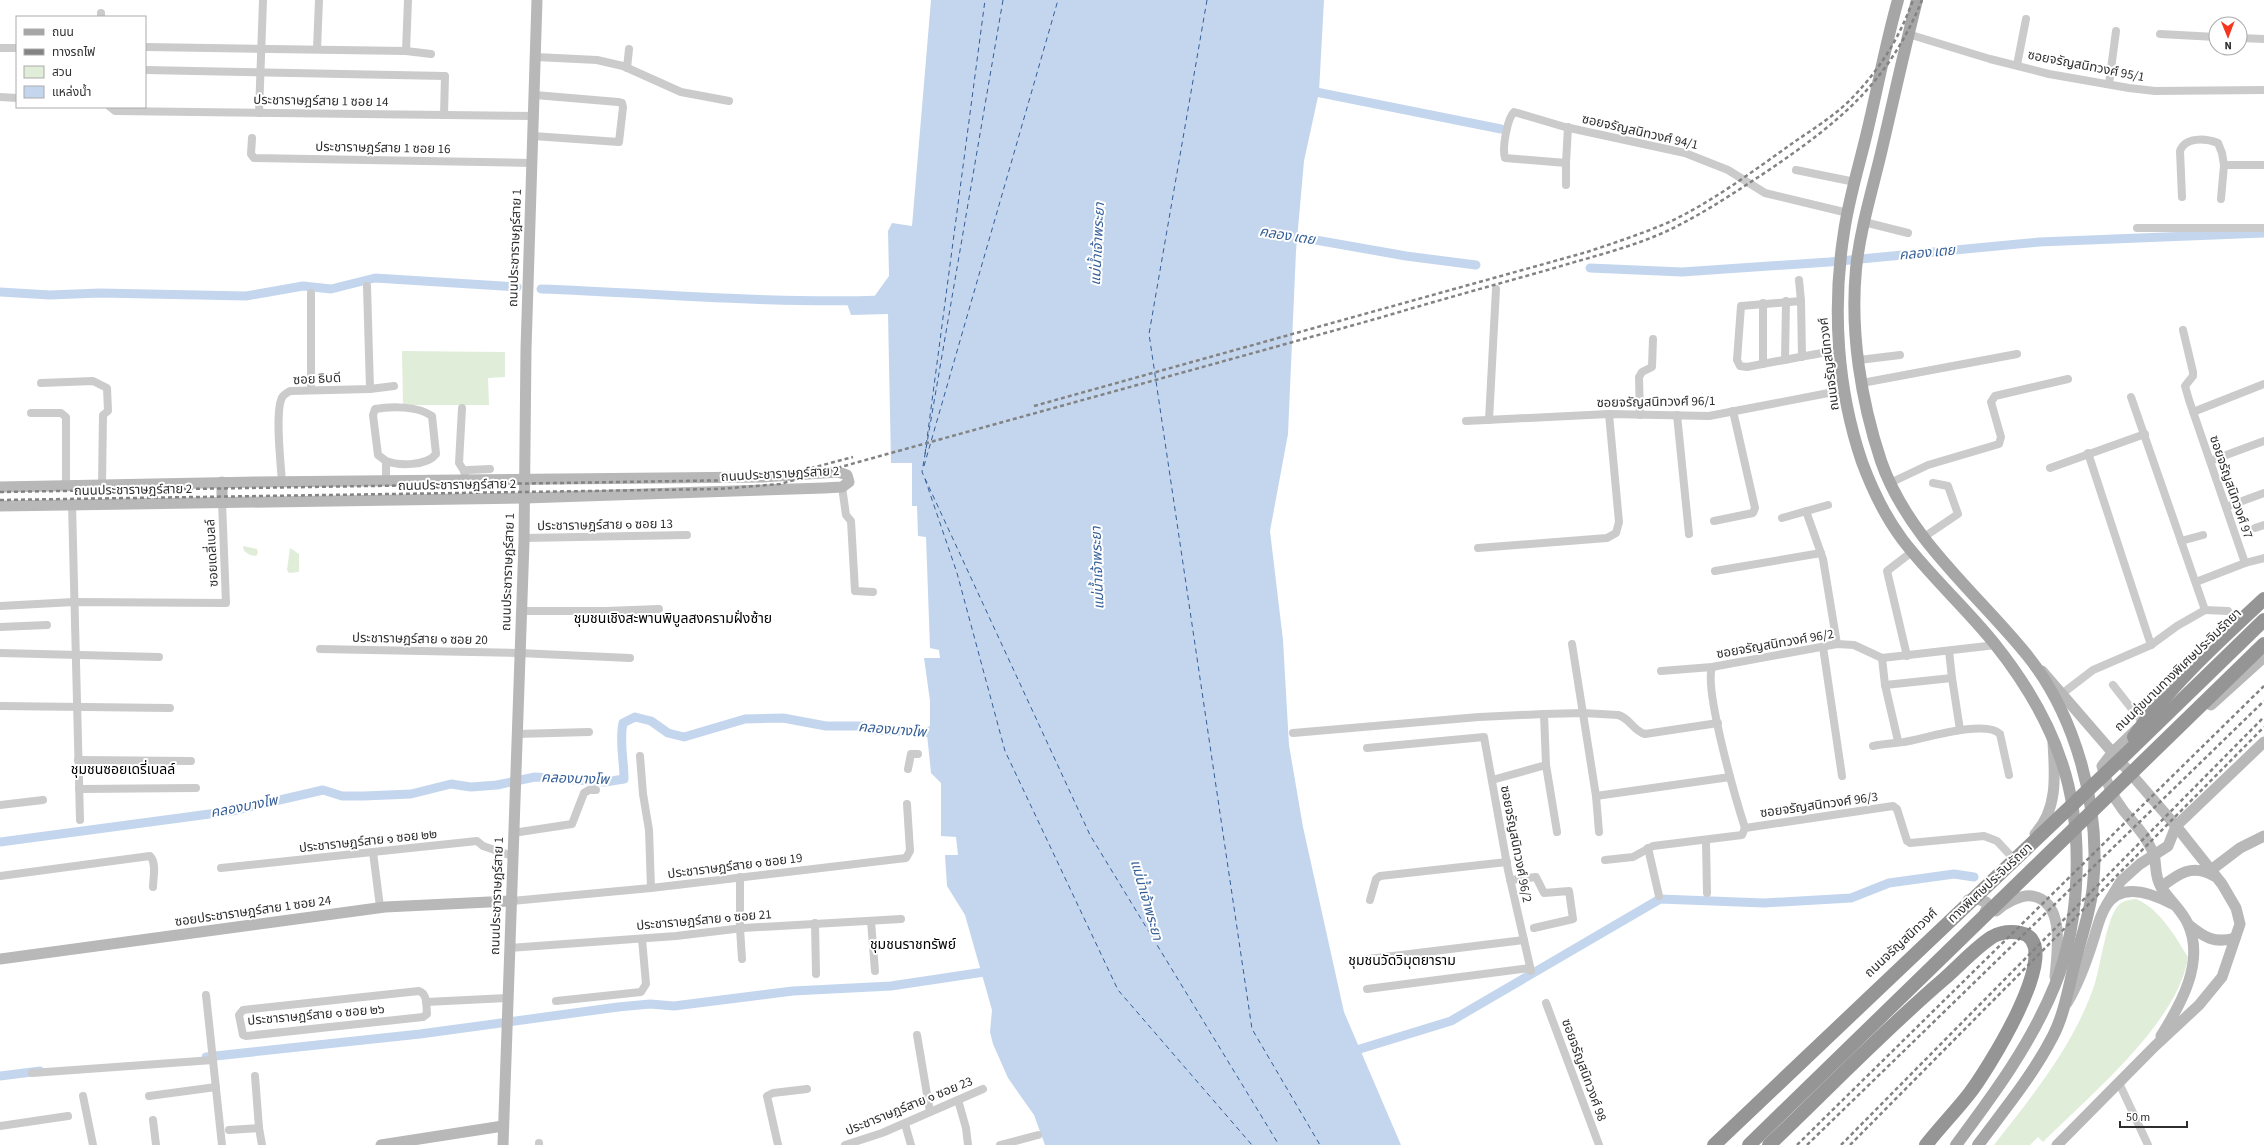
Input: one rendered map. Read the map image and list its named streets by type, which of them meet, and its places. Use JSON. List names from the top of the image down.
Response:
{
  "streets": {
    "highway": ["ทางพิเศษประจิมรัถยา"],
    "main road": [
      "ถนนประชาราษฎร์สาย 1",
      "ถนนจรัญสนิทวงศ์",
      "ถนนประชาราษฎร์สาย 2",
      "ถนนคู่ขนานทางพิเศษประจิมรัถยา",
      "ซอยประชาราษฎร์สาย 1 ซอย 24"
    ],
    "street": [
      "ซอยจรัญสนิทวงศ์ 95/1",
      "ประชาราษฎร์สาย 1 ซอย 14",
      "ซอยจรัญสนิทวงศ์ 94/1",
      "ประชาราษฎร์สาย 1 ซอย 16",
      "ซอย ธิบดี",
      "ซอยจรัญสนิทวงศ์ 96/1",
      "ซอยจรัญสนิทวงศ์ 97",
      "ประชาราษฎร์สาย ๑ ซอย 13",
      "ซอยเดลี่เบลล์",
      "ประชาราษฎร์สาย ๑ ซอย 20",
      "ซอยจรัญสนิทวงศ์ 96/2",
      "ซอยจรัญสนิทวงศ์ 96/3",
      "ประชาราษฎร์สาย ๑ ซอย ๒๒",
      "ประชาราษฎร์สาย ๑ ซอย 19",
      "ประชาราษฎร์สาย ๑ ซอย 21",
      "ประชาราษฎร์สาย ๑ ซอย ๒๖",
      "ซอยจรัญสนิทวงศ์ 98",
      "ประชาราษฎร์สาย ๑ ซอย 23"
    ]
  },
  "crossings": [
    ["ประชาราษฎร์สาย 1 ซอย 14", "ถนนประชาราษฎร์สาย 1"],
    ["ซอยจรัญสนิทวงศ์ 94/1", "ถนนจรัญสนิทวงศ์"],
    ["ประชาราษฎร์สาย 1 ซอย 16", "ถนนประชาราษฎร์สาย 1"],
    ["ถนนประชาราษฎร์สาย 1", "ถนนประชาราษฎร์สาย 2"],
    ["ถนนประชาราษฎร์สาย 1", "ประชาราษฎร์สาย ๑ ซอย 13"],
    ["ถนนประชาราษฎร์สาย 1", "ประชาราษฎร์สาย ๑ ซอย 20"],
    ["ถนนประชาราษฎร์สาย 1", "ประชาราษฎร์สาย ๑ ซอย ๒๒"],
    ["ถนนประชาราษฎร์สาย 1", "ประชาราษฎร์สาย ๑ ซอย 19"],
    ["ถนนประชาราษฎร์สาย 1", "ซอยประชาราษฎร์สาย 1 ซอย 24"],
    ["ถนนประชาราษฎร์สาย 1", "ประชาราษฎร์สาย ๑ ซอย 21"],
    ["ถนนจรัญสนิทวงศ์", "ซอยจรัญสนิทวงศ์ 96/1"],
    ["ถนนจรัญสนิทวงศ์", "ซอยจรัญสนิทวงศ์ 96/2"],
    ["ถนนจรัญสนิทวงศ์", "ซอยจรัญสนิทวงศ์ 96/3"],
    ["ซอย ธิบดี", "ถนนประชาราษฎร์สาย 2"],
    ["ถนนประชาราษฎร์สาย 2", "ซอยเดลี่เบลล์"],
    ["ซอยจรัญสนิทวงศ์ 96/2", "ซอยจรัญสนิทวงศ์ 96/3"],
    ["ถนนคู่ขนานทางพิเศษประจิมรัถยา", "ทางพิเศษประจิมรัถยา"],
    ["ประชาราษฎร์สาย ๑ ซอย 19", "ซอยประชาราษฎร์สาย 1 ซอย 24"]
  ],
  "districts": [
    "ชุมชนเชิงสะพานพิบูลสงครามฝั่งซ้าย",
    "ชุมชนซอยเดรี่เบลล์",
    "ชุมชนราชทรัพย์",
    "ชุมชนวัดวิมุตยาราม"
  ],
  "water": ["คลอง เตย", "แม่น้ำเจ้าพระยา", "คลองบางโพ"],
  "legend": [
    "ถนน",
    "ทางรถไฟ",
    "สวน",
    "แหล่งน้ำ"
  ],
  "scale_bar": "50 m",
  "north": "bottom"
}
